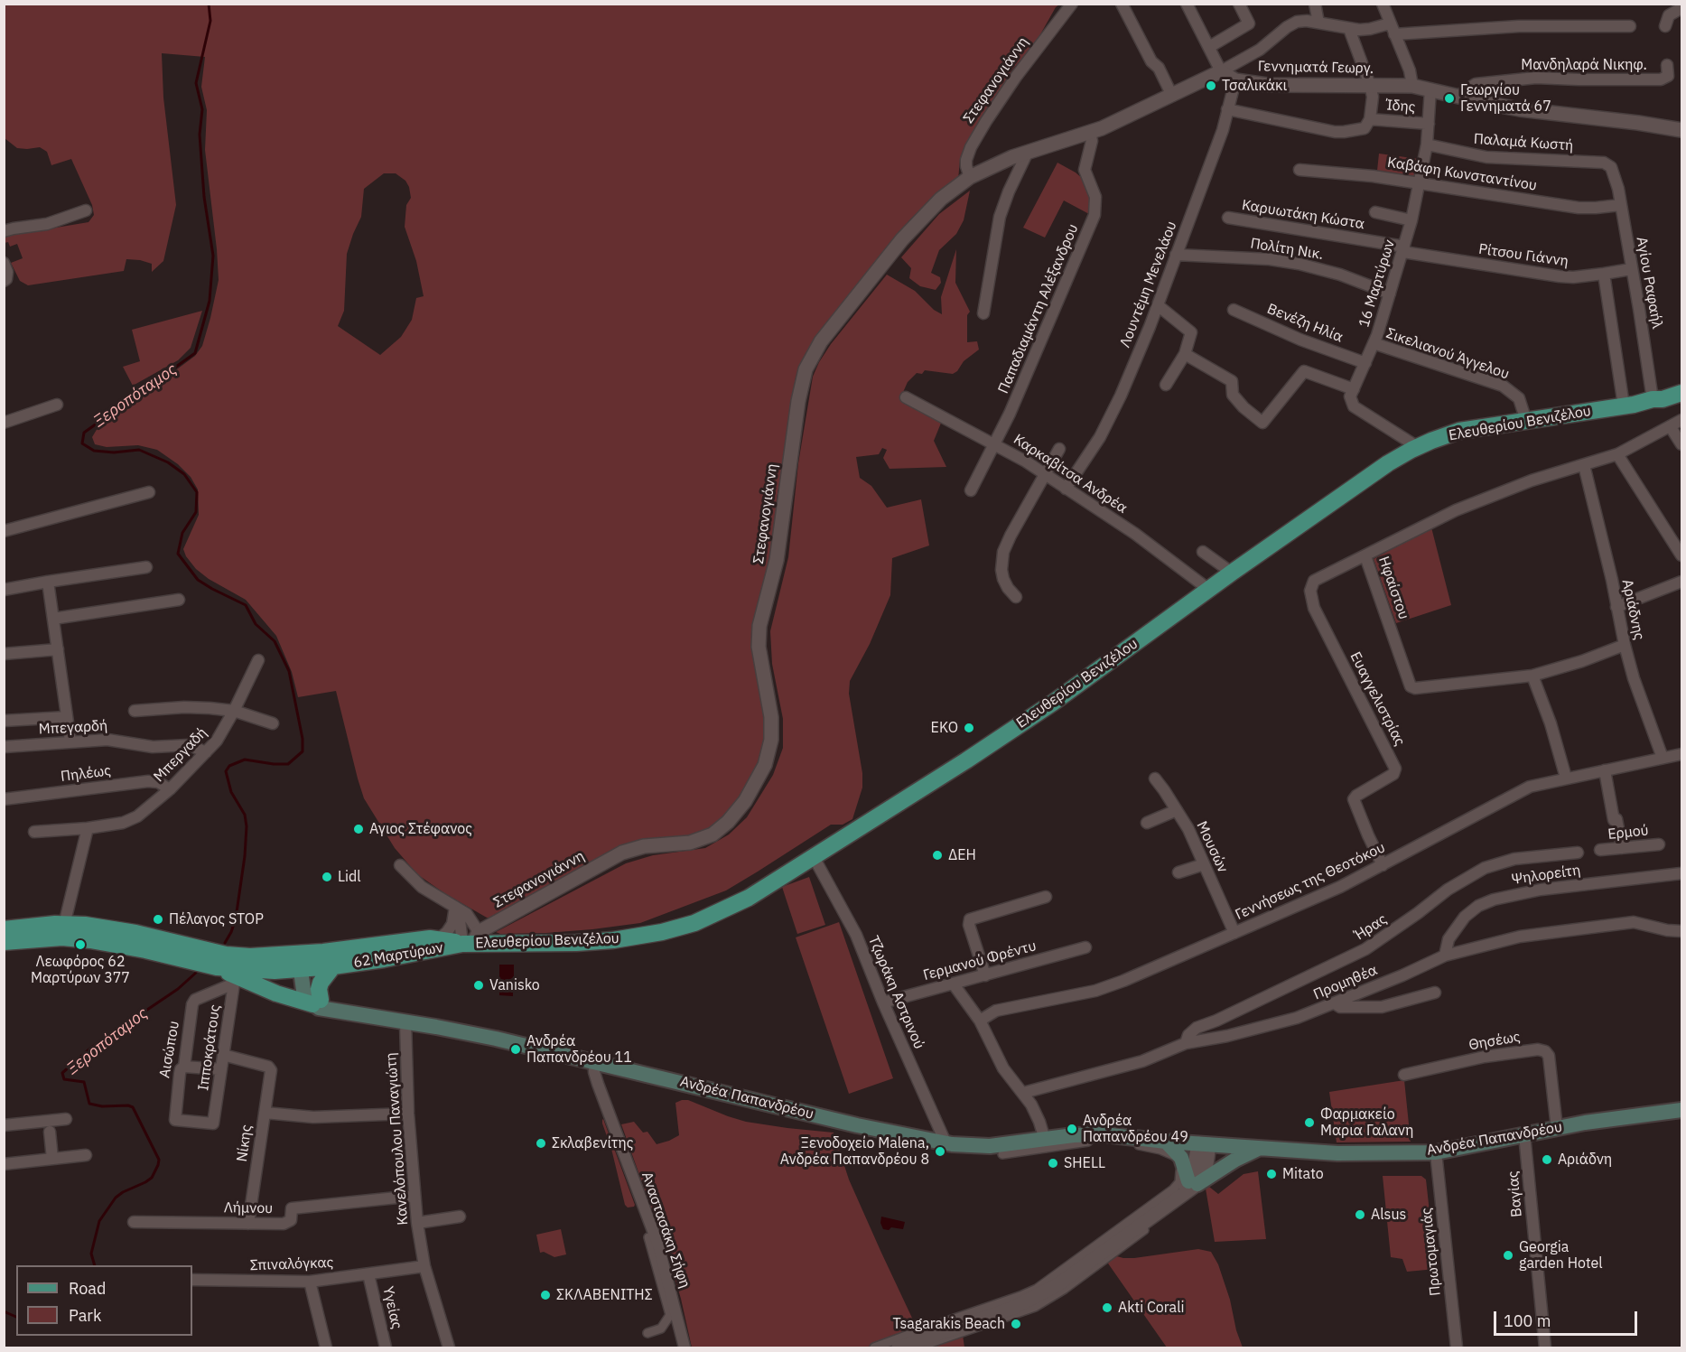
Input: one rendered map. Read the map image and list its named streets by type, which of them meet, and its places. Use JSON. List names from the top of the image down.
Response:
{
  "streets": {
    "main road": ["Ελευθερίου Βενιζέλου", "62 Μαρτύρων", "Ανδρέα Παπανδρέου"],
    "street": [
      "Μανδηλαρά Νικηφ.",
      "Γεννηματά Γεωργ.",
      "Στεφανογιάννη",
      "Ίδης",
      "Παλαμά Κωστή",
      "Καβάφη Κωνσταντίνου",
      "Καρυωτάκη Κώστα",
      "Πολίτη Νικ.",
      "Ρίτσου Γιάννη",
      "Αγίου Ραφαήλ",
      "16 Μαρτύρων",
      "Λουντέμη Μενελάου",
      "Παπαδιαμάντη Αλέξανδρου",
      "Βενέζη Ηλία",
      "Σικελιανού Άγγελου",
      "Καρκαβίτσα Ανδρέα",
      "Ηφαίστου",
      "Αριάδνης",
      "Ευαγγελιστρίας",
      "Μπεγαρδή",
      "Μπεργαδή",
      "Πηλέως",
      "Ερμού",
      "Μουσών",
      "Ψηλορείτη",
      "Γεννήσεως της Θεοτόκου",
      "Ήρας",
      "Γερμανού Φρέντυ",
      "Προμηθέα",
      "Τζωράκη Αστρινού",
      "Θησέως",
      "Ιπποκράτους",
      "Αισώπου",
      "Κανελόπουλου Παναγιώτη",
      "Νίκης",
      "Βαγίας",
      "Λήμνου",
      "Αναστασάκη Σήφη",
      "Πρωτομαγιάς",
      "Σπιναλόγκας",
      "Υγείας"
    ]
  },
  "crossings": [
    ["Μανδηλαρά Νικηφ.", "Γεννηματά Γεωργ."],
    ["Γεννηματά Γεωργ.", "16 Μαρτύρων"],
    ["Γεννηματά Γεωργ.", "Λουντέμη Μενελάου"],
    ["Στεφανογιάννη", "Ελευθερίου Βενιζέλου"],
    ["Στεφανογιάννη", "62 Μαρτύρων"],
    ["Ίδης", "16 Μαρτύρων"],
    ["Ίδης", "Λουντέμη Μενελάου"],
    ["Παλαμά Κωστή", "Αγίου Ραφαήλ"],
    ["Παλαμά Κωστή", "16 Μαρτύρων"],
    ["Καβάφη Κωνσταντίνου", "Αγίου Ραφαήλ"],
    ["Καβάφη Κωνσταντίνου", "16 Μαρτύρων"],
    ["Καρυωτάκη Κώστα", "Ρίτσου Γιάννη"],
    ["Καρυωτάκη Κώστα", "16 Μαρτύρων"],
    ["Πολίτη Νικ.", "16 Μαρτύρων"],
    ["Πολίτη Νικ.", "Λουντέμη Μενελάου"],
    ["Ρίτσου Γιάννη", "Αγίου Ραφαήλ"],
    ["Ρίτσου Γιάννη", "16 Μαρτύρων"],
    ["Αγίου Ραφαήλ", "Ελευθερίου Βενιζέλου"],
    ["16 Μαρτύρων", "Βενέζη Ηλία"],
    ["16 Μαρτύρων", "Σικελιανού Άγγελου"],
    ["Λουντέμη Μενελάου", "Καρκαβίτσα Ανδρέα"],
    ["Παπαδιαμάντη Αλέξανδρου", "Καρκαβίτσα Ανδρέα"],
    ["Σικελιανού Άγγελου", "Ελευθερίου Βενιζέλου"],
    ["Ελευθερίου Βενιζέλου", "Καρκαβίτσα Ανδρέα"],
    ["Ελευθερίου Βενιζέλου", "62 Μαρτύρων"],
    ["Ελευθερίου Βενιζέλου", "Τζωράκη Αστρινού"],
    ["Ηφαίστου", "Αριάδνης"],
    ["Ηφαίστου", "Ευαγγελιστρίας"],
    ["Αριάδνης", "Γεννήσεως της Θεοτόκου"],
    ["Ευαγγελιστρίας", "Γεννήσεως της Θεοτόκου"],
    ["Μπεγαρδή", "Μπεργαδή"],
    ["Μπεργαδή", "Πηλέως"],
    ["Μουσών", "Γεννήσεως της Θεοτόκου"],
    ["Ψηλορείτη", "Προμηθέα"],
    ["Ήρας", "Προμηθέα"],
    ["Γερμανού Φρέντυ", "Τζωράκη Αστρινού"],
    ["Τζωράκη Αστρινού", "Ανδρέα Παπανδρέου"],
    ["Θησέως", "Ανδρέα Παπανδρέου"],
    ["Ιπποκράτους", "Αισώπου"],
    ["Ιπποκράτους", "Νίκης"],
    ["Ανδρέα Παπανδρέου", "Κανελόπουλου Παναγιώτη"],
    ["Ανδρέα Παπανδρέου", "Βαγίας"],
    ["Ανδρέα Παπανδρέου", "Αναστασάκη Σήφη"],
    ["Ανδρέα Παπανδρέου", "Πρωτομαγιάς"],
    ["Κανελόπουλου Παναγιώτη", "Λήμνου"],
    ["Κανελόπουλου Παναγιώτη", "Σπιναλόγκας"],
    ["Νίκης", "Λήμνου"],
    ["Σπιναλόγκας", "Υγείας"]
  ],
  "water": ["Ξεροπόταμος"],
  "places": [
    "Τσαλικάκι",
    "Γεωργίου Γεννηματά 67",
    "EKO",
    "Αγιος Στέφανος",
    "ΔΕΗ",
    "Lidl",
    "Πέλαγος STOP",
    "Λεωφόρος 62 Μαρτύρων 377",
    "Vanisko",
    "Ανδρέα Παπανδρέου 11",
    "Φαρμακείο Μαρια Γαλανη",
    "Ανδρέα Παπανδρέου 49",
    "Σκλαβενίτης",
    "Ξενοδοχείο Malena, Ανδρέα Παπανδρέου 8",
    "Αριάδνη",
    "SHELL",
    "Mitato",
    "Alsus",
    "Georgia garden Hotel",
    "ΣΚΛΑΒΕΝΙΤΗΣ",
    "Akti Corali",
    "Tsagarakis Beach"
  ],
  "legend": ["Road", "Park"],
  "scale_bar": "100 m"
}
